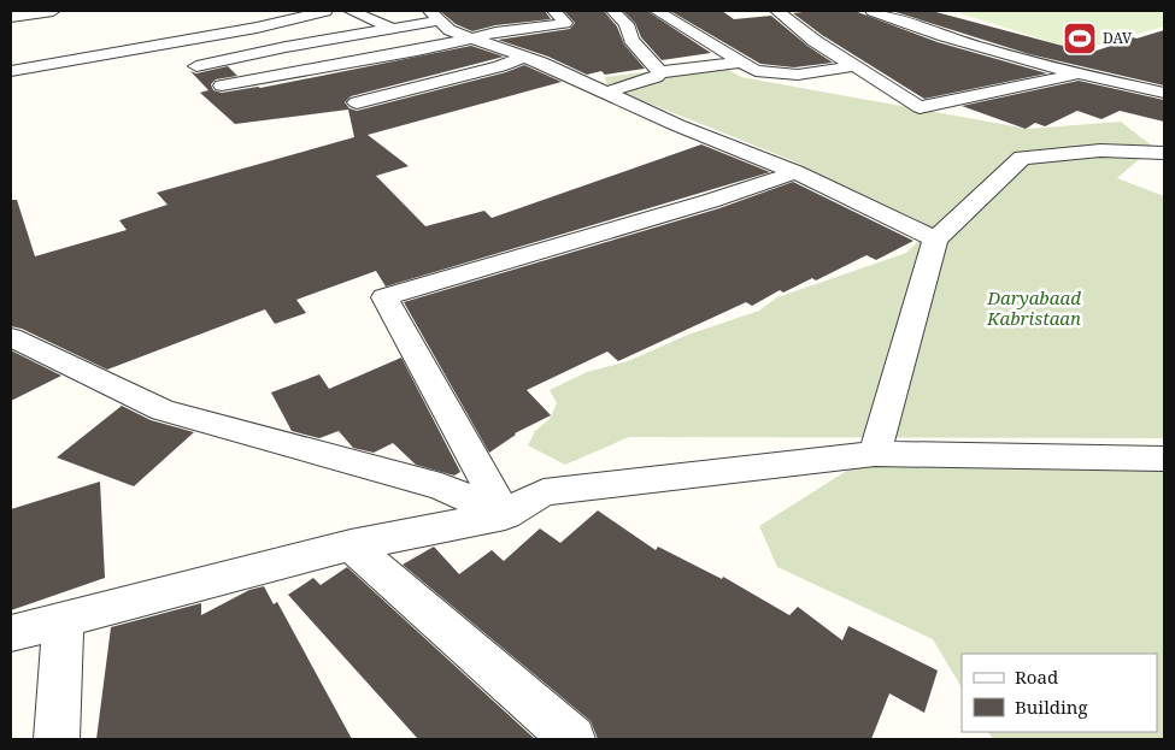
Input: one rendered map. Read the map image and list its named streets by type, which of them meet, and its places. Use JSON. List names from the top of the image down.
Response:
{
  "parks": ["Daryabaad Kabristaan"],
  "places": {
    "sports": ["DAV"]
  },
  "legend": ["Road", "Building"]
}
